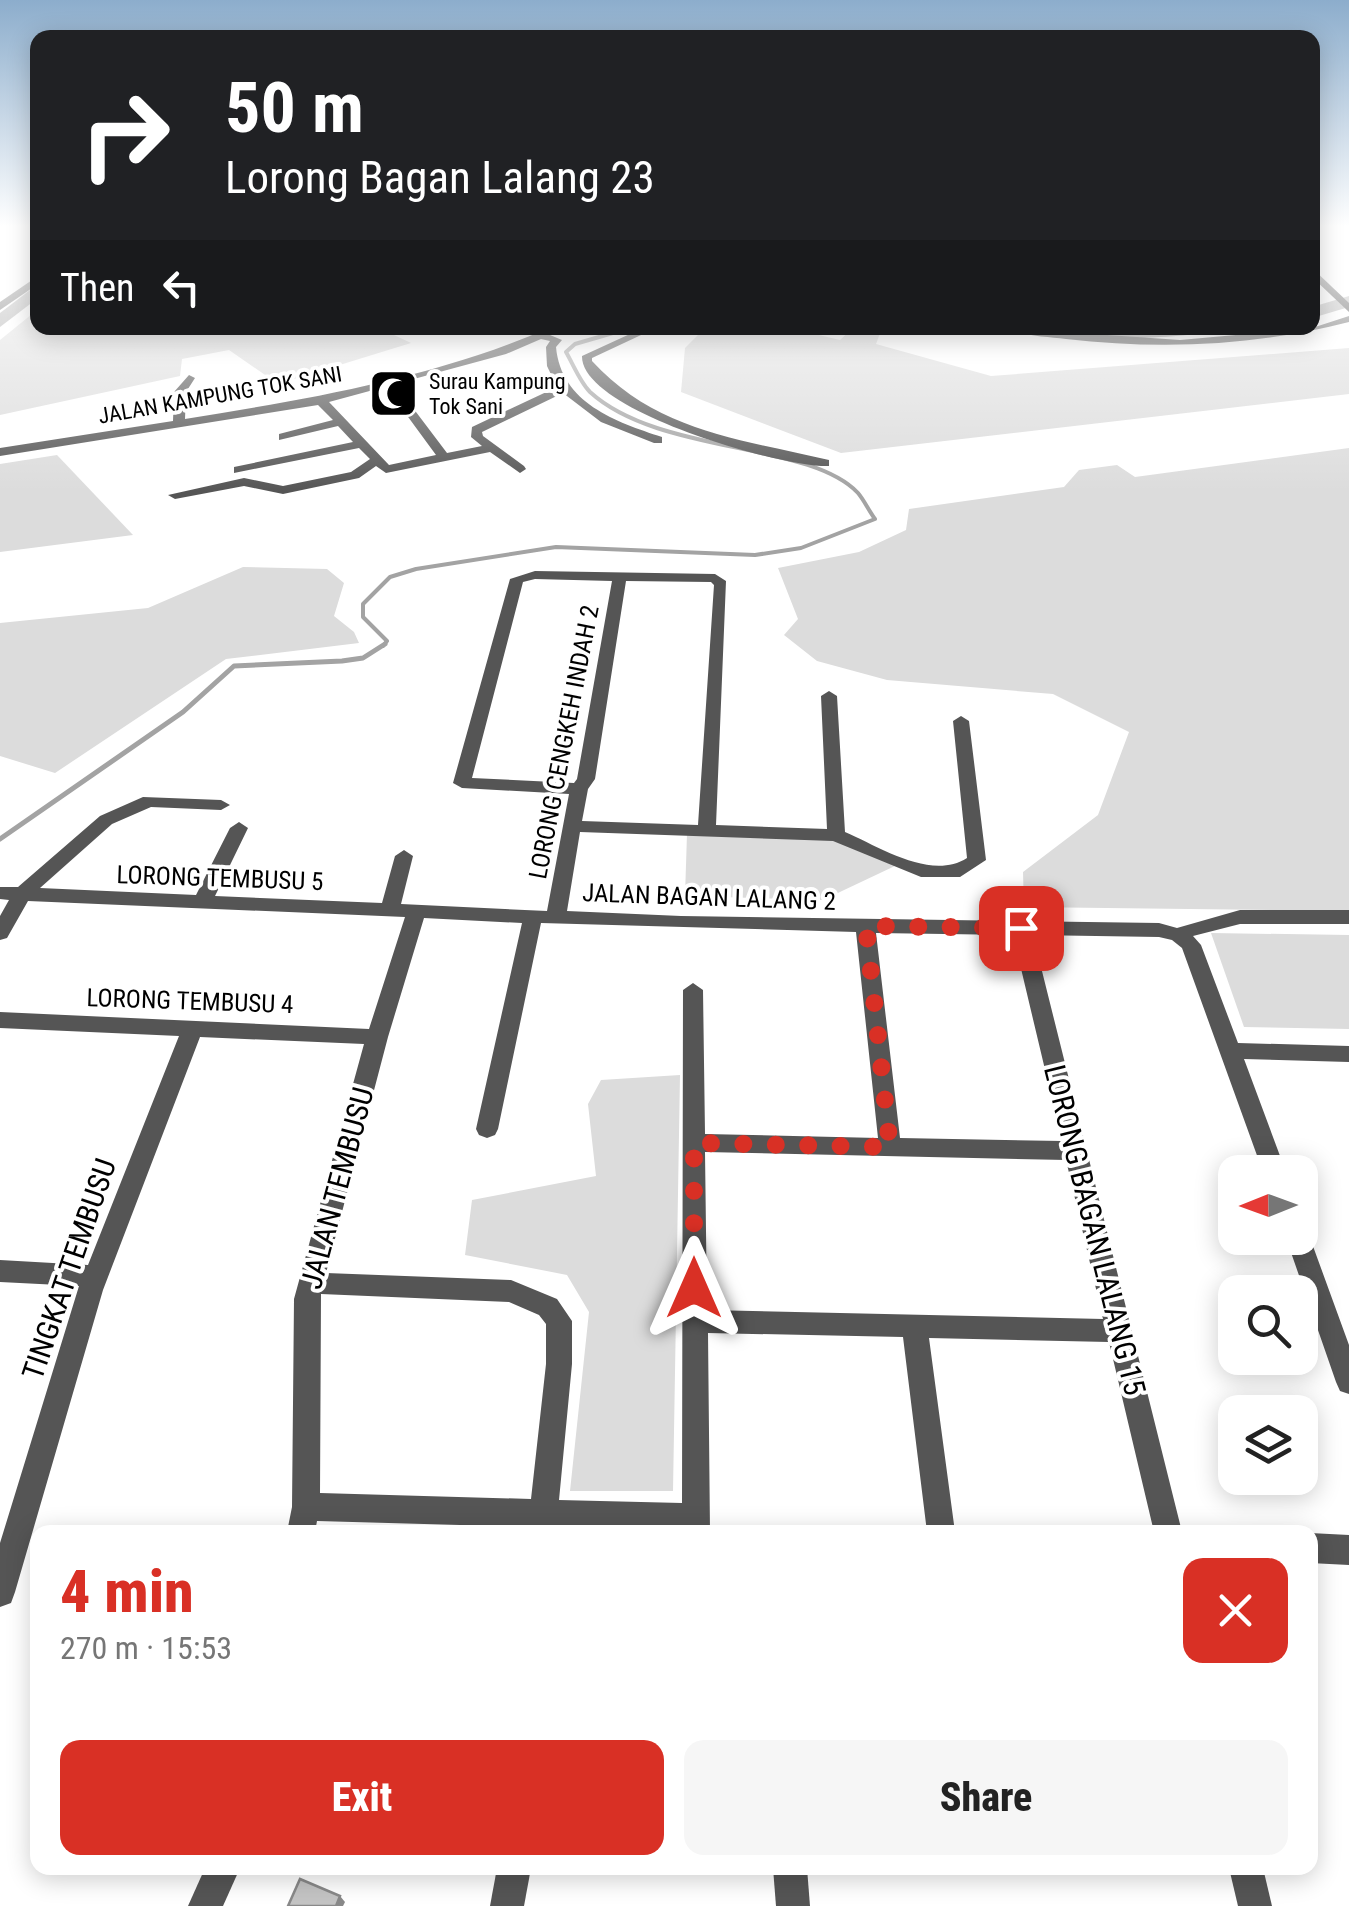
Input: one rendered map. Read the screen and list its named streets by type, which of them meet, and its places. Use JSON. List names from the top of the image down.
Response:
{
  "streets": {
    "street": [
      "JALAN KAMPUNG TOK SANI",
      "LORONG CENGKEH INDAH 2",
      "LORONG TEMBUSU 5",
      "JALAN BAGAN LALANG 2",
      "LORONG TEMBUSU 4",
      "JALAN TEMBUSU",
      "LORONG BAGAN LALANG 15",
      "TINGKAT TEMBUSU"
    ]
  },
  "crossings": [
    ["LORONG CENGKEH INDAH 2", "JALAN BAGAN LALANG 2"],
    ["LORONG TEMBUSU 5", "JALAN BAGAN LALANG 2"],
    ["LORONG TEMBUSU 5", "JALAN TEMBUSU"],
    ["JALAN BAGAN LALANG 2", "JALAN TEMBUSU"],
    ["JALAN BAGAN LALANG 2", "LORONG BAGAN LALANG 15"],
    ["LORONG TEMBUSU 4", "JALAN TEMBUSU"],
    ["LORONG TEMBUSU 4", "TINGKAT TEMBUSU"]
  ],
  "places": {
    "mosque": ["Surau Kampung Tok Sani"]
  },
  "north": "left",
  "page": {
    "turn": ["50 m", "Lorong Bagan Lalang 23"],
    "then": "Then",
    "heading": ["4 min", "270 m · 15:53"],
    "buttons": ["Exit", "Share"]
  }
}
